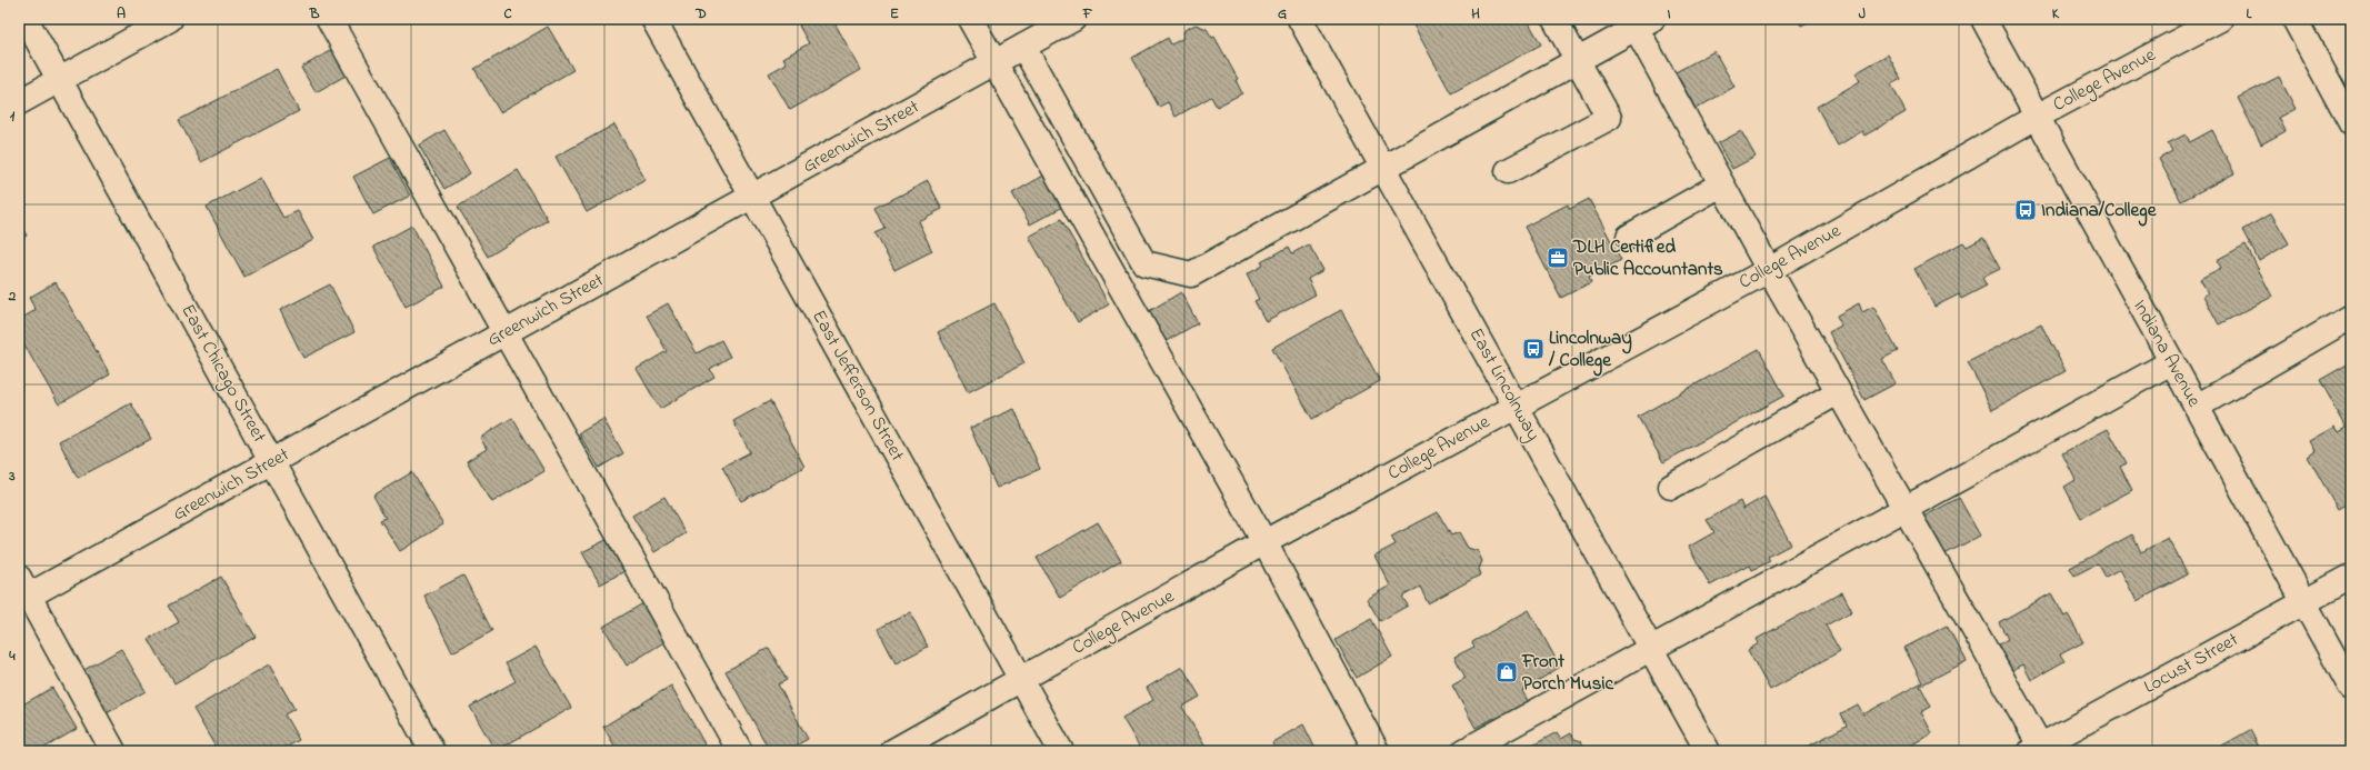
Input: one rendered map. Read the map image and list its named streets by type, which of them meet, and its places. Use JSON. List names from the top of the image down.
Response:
{
  "streets": {
    "street": [
      "College Avenue",
      "Greenwich Street",
      "Indiana Avenue",
      "East Chicago Street",
      "East Lincolnway",
      "East Jefferson Street",
      "Locust Street"
    ]
  },
  "crossings": [
    ["College Avenue", "Indiana Avenue"],
    ["College Avenue", "East Lincolnway"],
    ["College Avenue", "East Jefferson Street"],
    ["Greenwich Street", "East Chicago Street"],
    ["Greenwich Street", "East Jefferson Street"],
    ["Indiana Avenue", "Locust Street"]
  ],
  "places": {
    "bus stop": ["Indiana/College", "Lincolnway / College"],
    "office": ["DLH Certified Public Accountants"],
    "shop": ["Front Porch Music"]
  },
  "grid": {
    "columns": [
      "A",
      "B",
      "C",
      "D",
      "E",
      "F",
      "G",
      "H",
      "I",
      "J",
      "K",
      "L"
    ],
    "rows": [
      "1",
      "2",
      "3",
      "4"
    ]
  }
}
